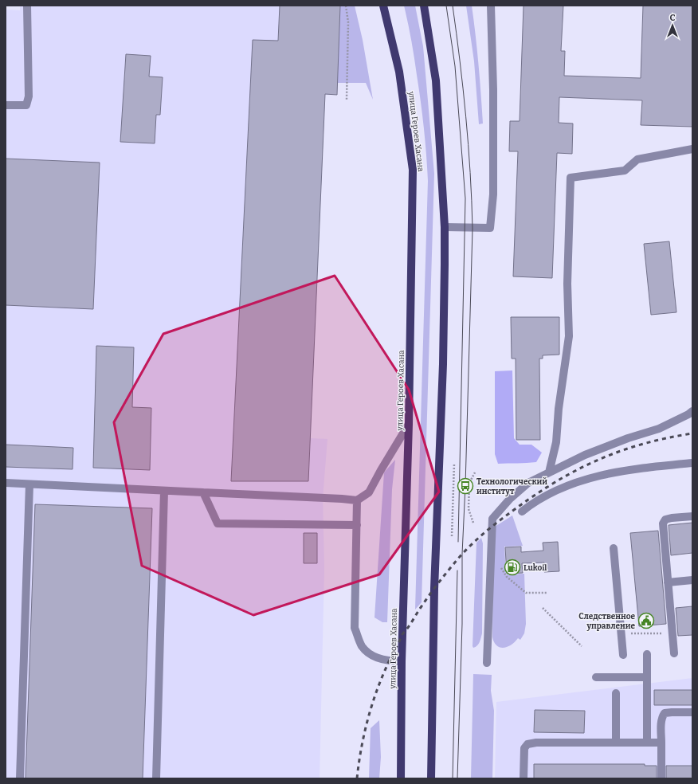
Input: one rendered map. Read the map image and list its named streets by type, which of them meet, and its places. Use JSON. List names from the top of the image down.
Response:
{
  "streets": {
    "main road": ["улица Героев Хасана"]
  },
  "places": {
    "bus stop": ["Технологический институт"],
    "fuel station": ["Lukoil"],
    "public building": ["Следственное управление"]
  },
  "north": "top"
}
